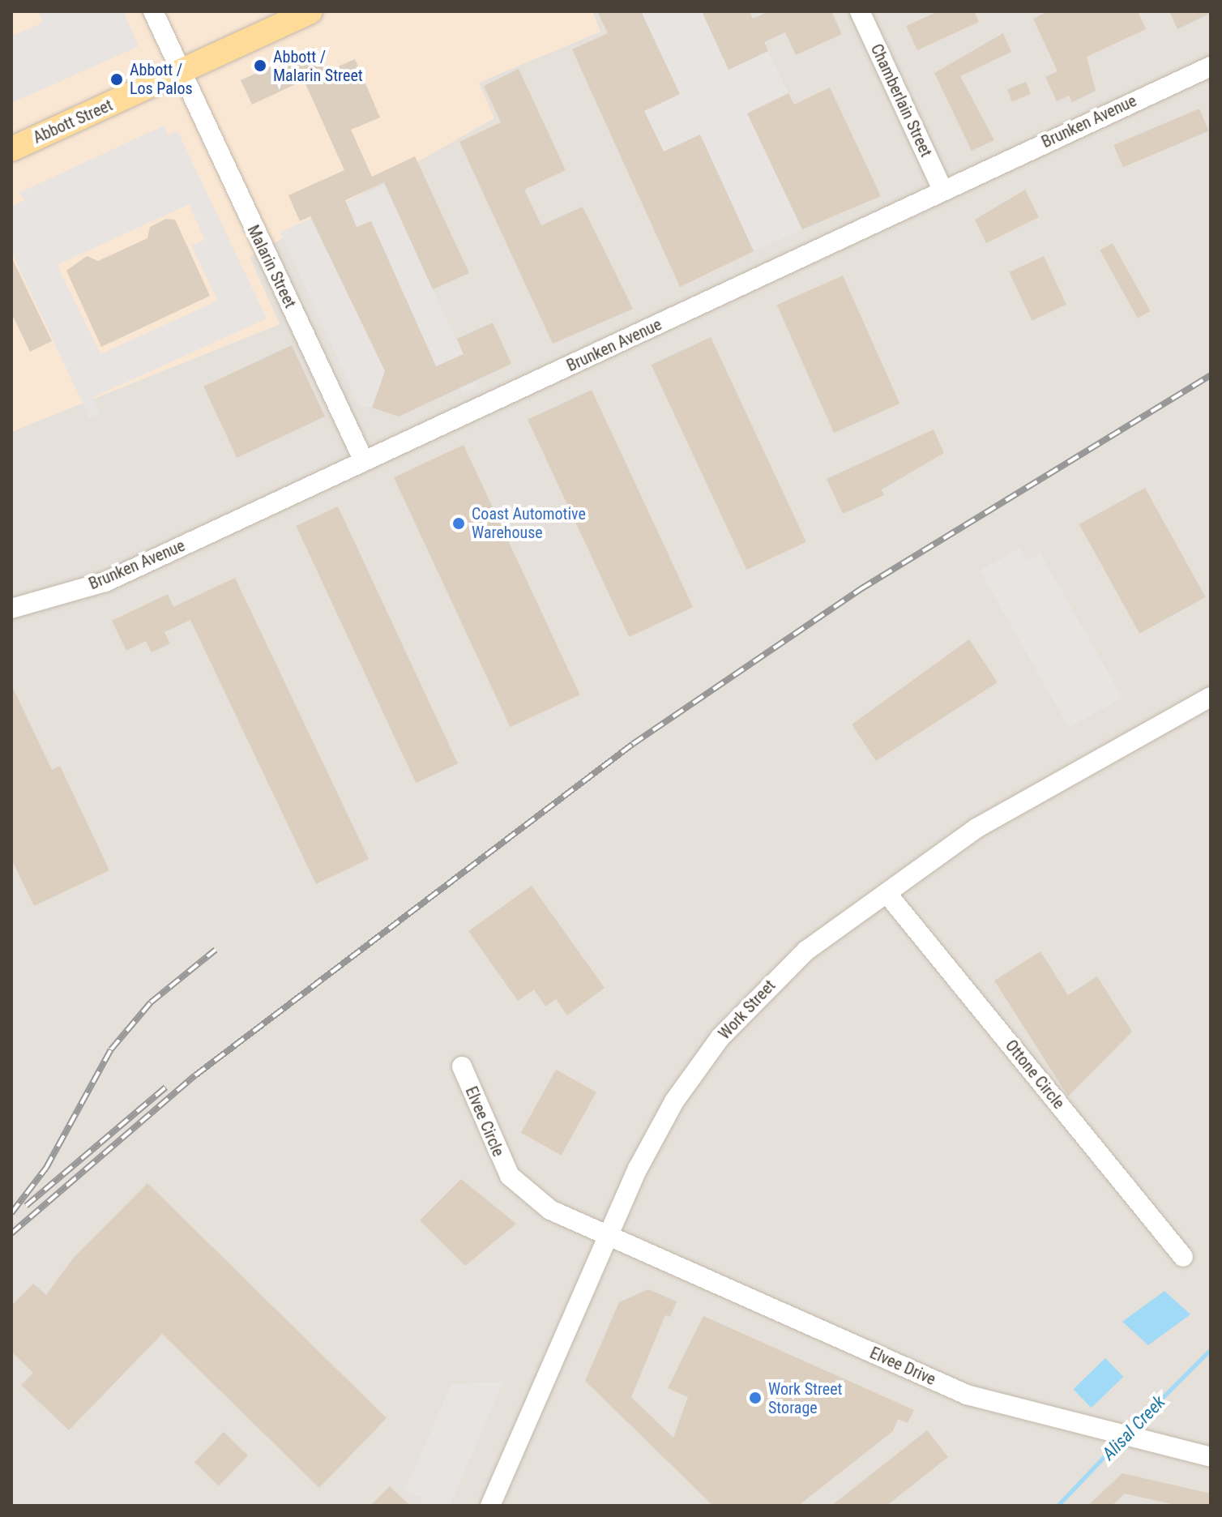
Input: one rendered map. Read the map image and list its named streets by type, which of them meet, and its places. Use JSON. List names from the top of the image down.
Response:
{
  "streets": {
    "main road": ["Abbott Street"],
    "street": [
      "Chamberlain Street",
      "Brunken Avenue",
      "Malarin Street",
      "Work Street",
      "Ottone Circle",
      "Elvee Circle",
      "Elvee Drive"
    ]
  },
  "crossings": [
    ["Chamberlain Street", "Brunken Avenue"],
    ["Abbott Street", "Malarin Street"],
    ["Brunken Avenue", "Malarin Street"],
    ["Work Street", "Ottone Circle"],
    ["Work Street", "Elvee Circle"],
    ["Work Street", "Elvee Drive"],
    ["Elvee Circle", "Elvee Drive"]
  ],
  "water": ["Alisal Creek"],
  "places": [
    "Abbott / Malarin Street",
    "Abbott / Los Palos",
    "Coast Automotive Warehouse",
    "Work Street Storage"
  ]
}
